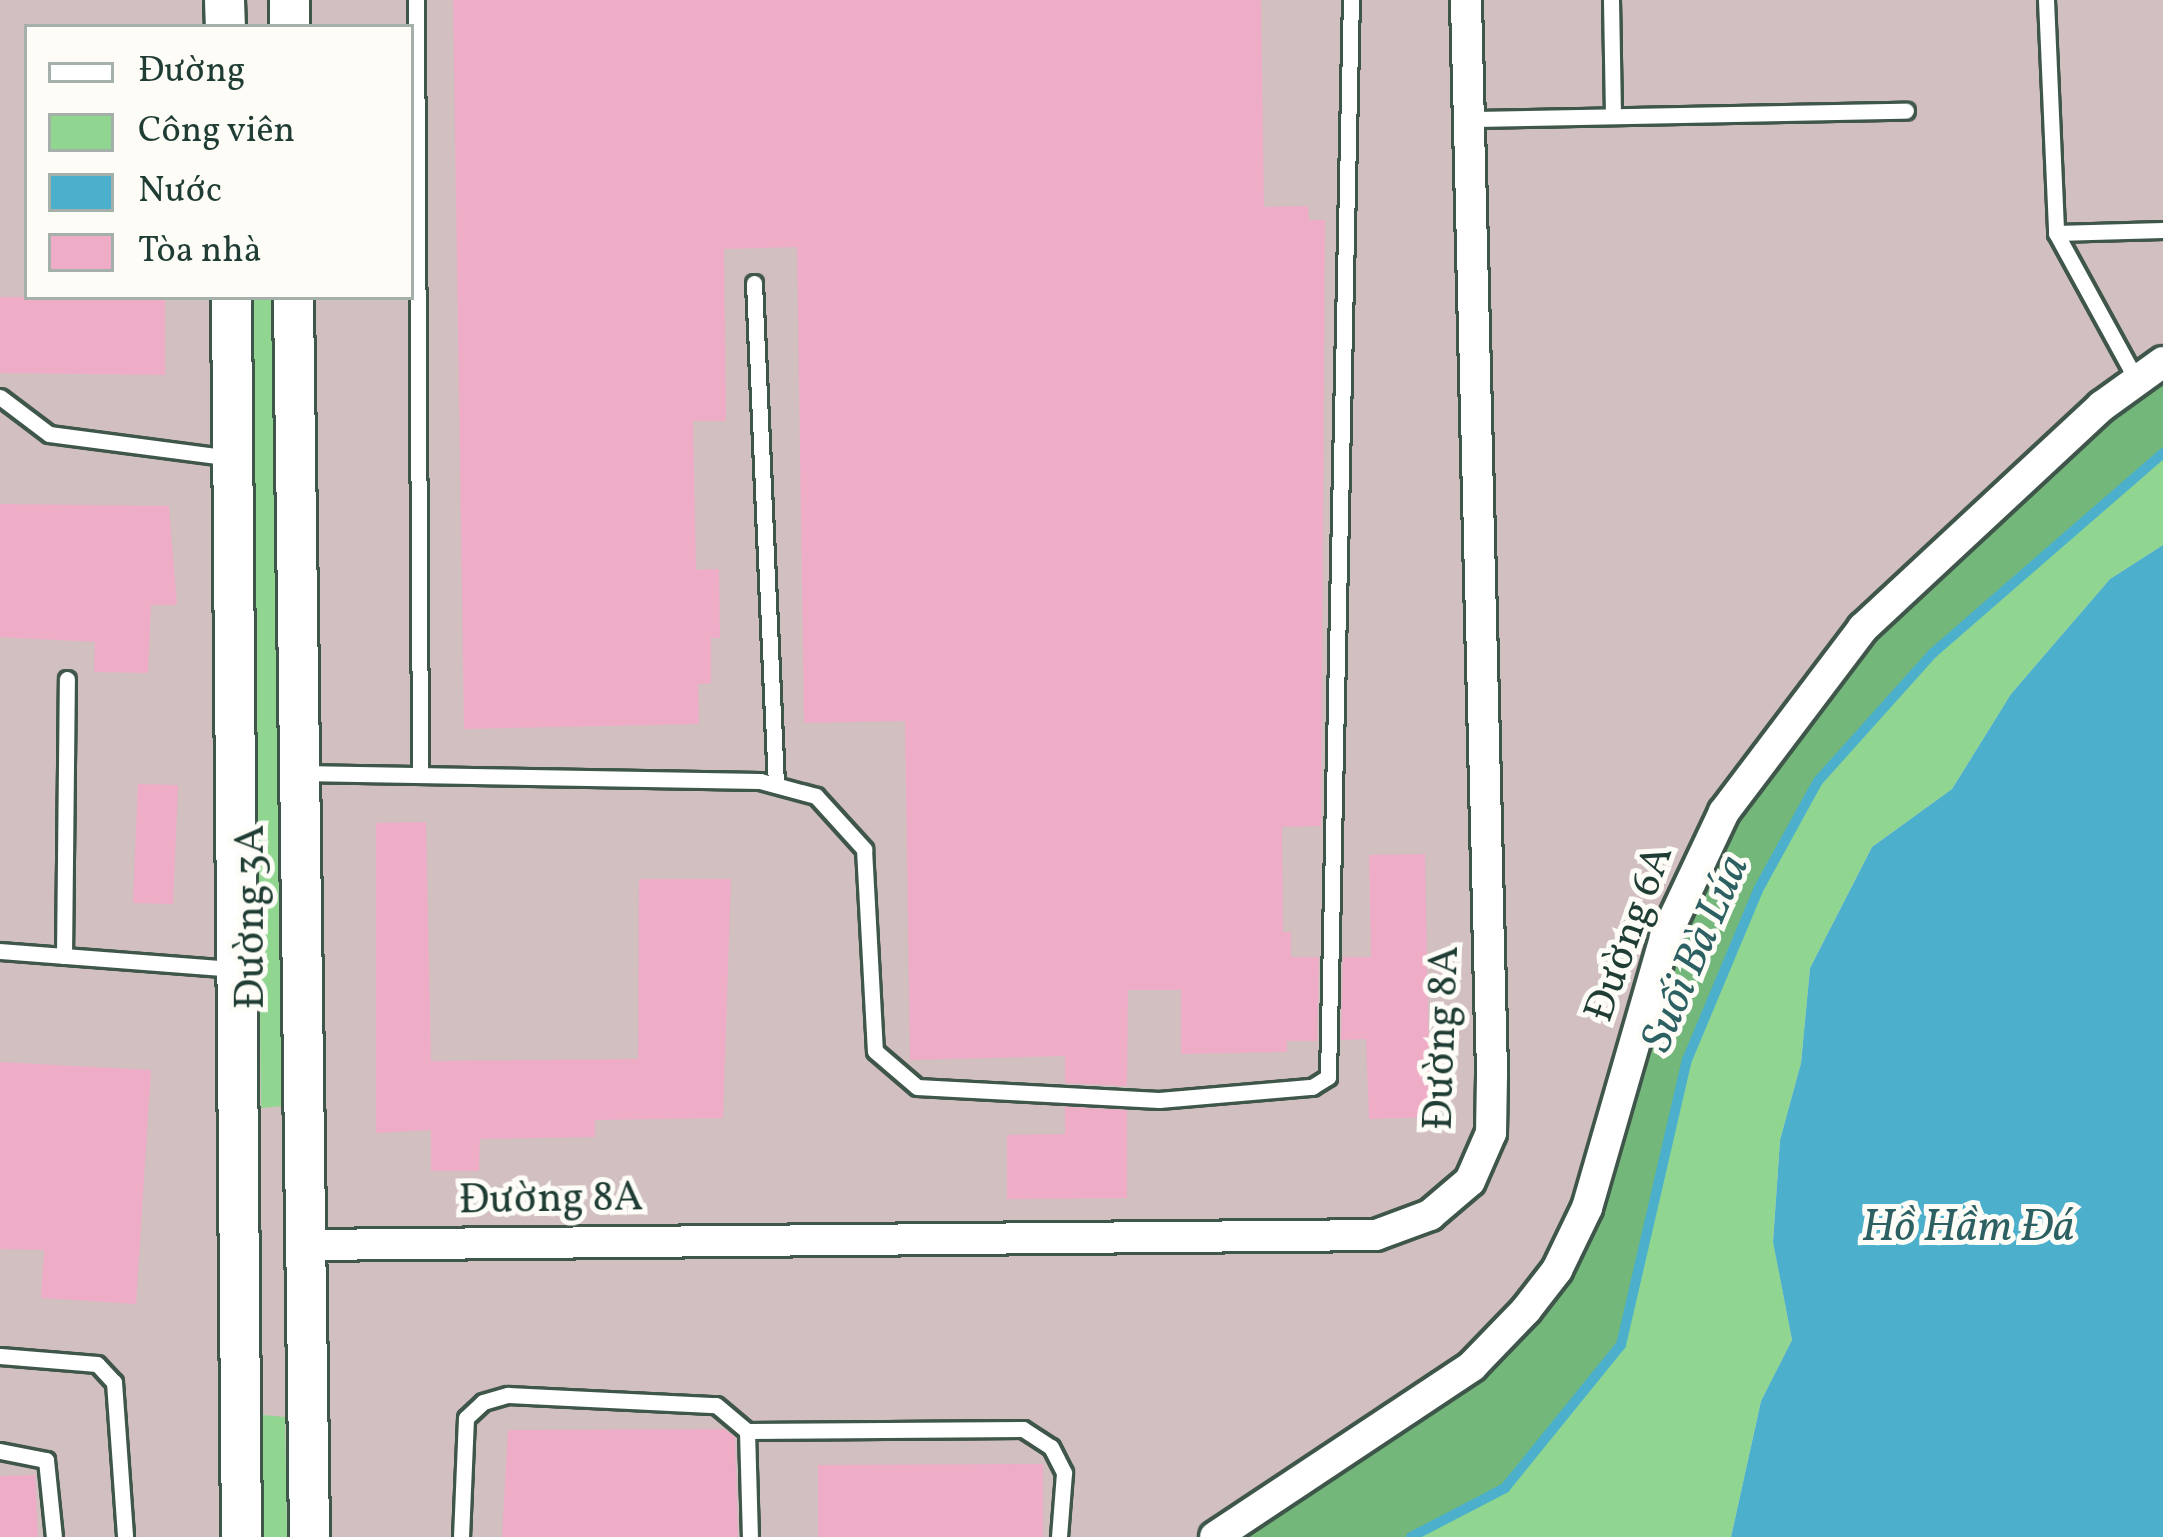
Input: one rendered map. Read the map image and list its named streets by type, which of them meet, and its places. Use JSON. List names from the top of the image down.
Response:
{
  "streets": {
    "street": ["Đường 3A", "Đường 6A", "Đường 8A"]
  },
  "crossings": [
    ["Đường 3A", "Đường 8A"]
  ],
  "water": ["Suối Bà Lúa", "Hồ Hầm Đá"],
  "legend": [
    "Đường",
    "Công viên",
    "Nước",
    "Tòa nhà"
  ]
}
